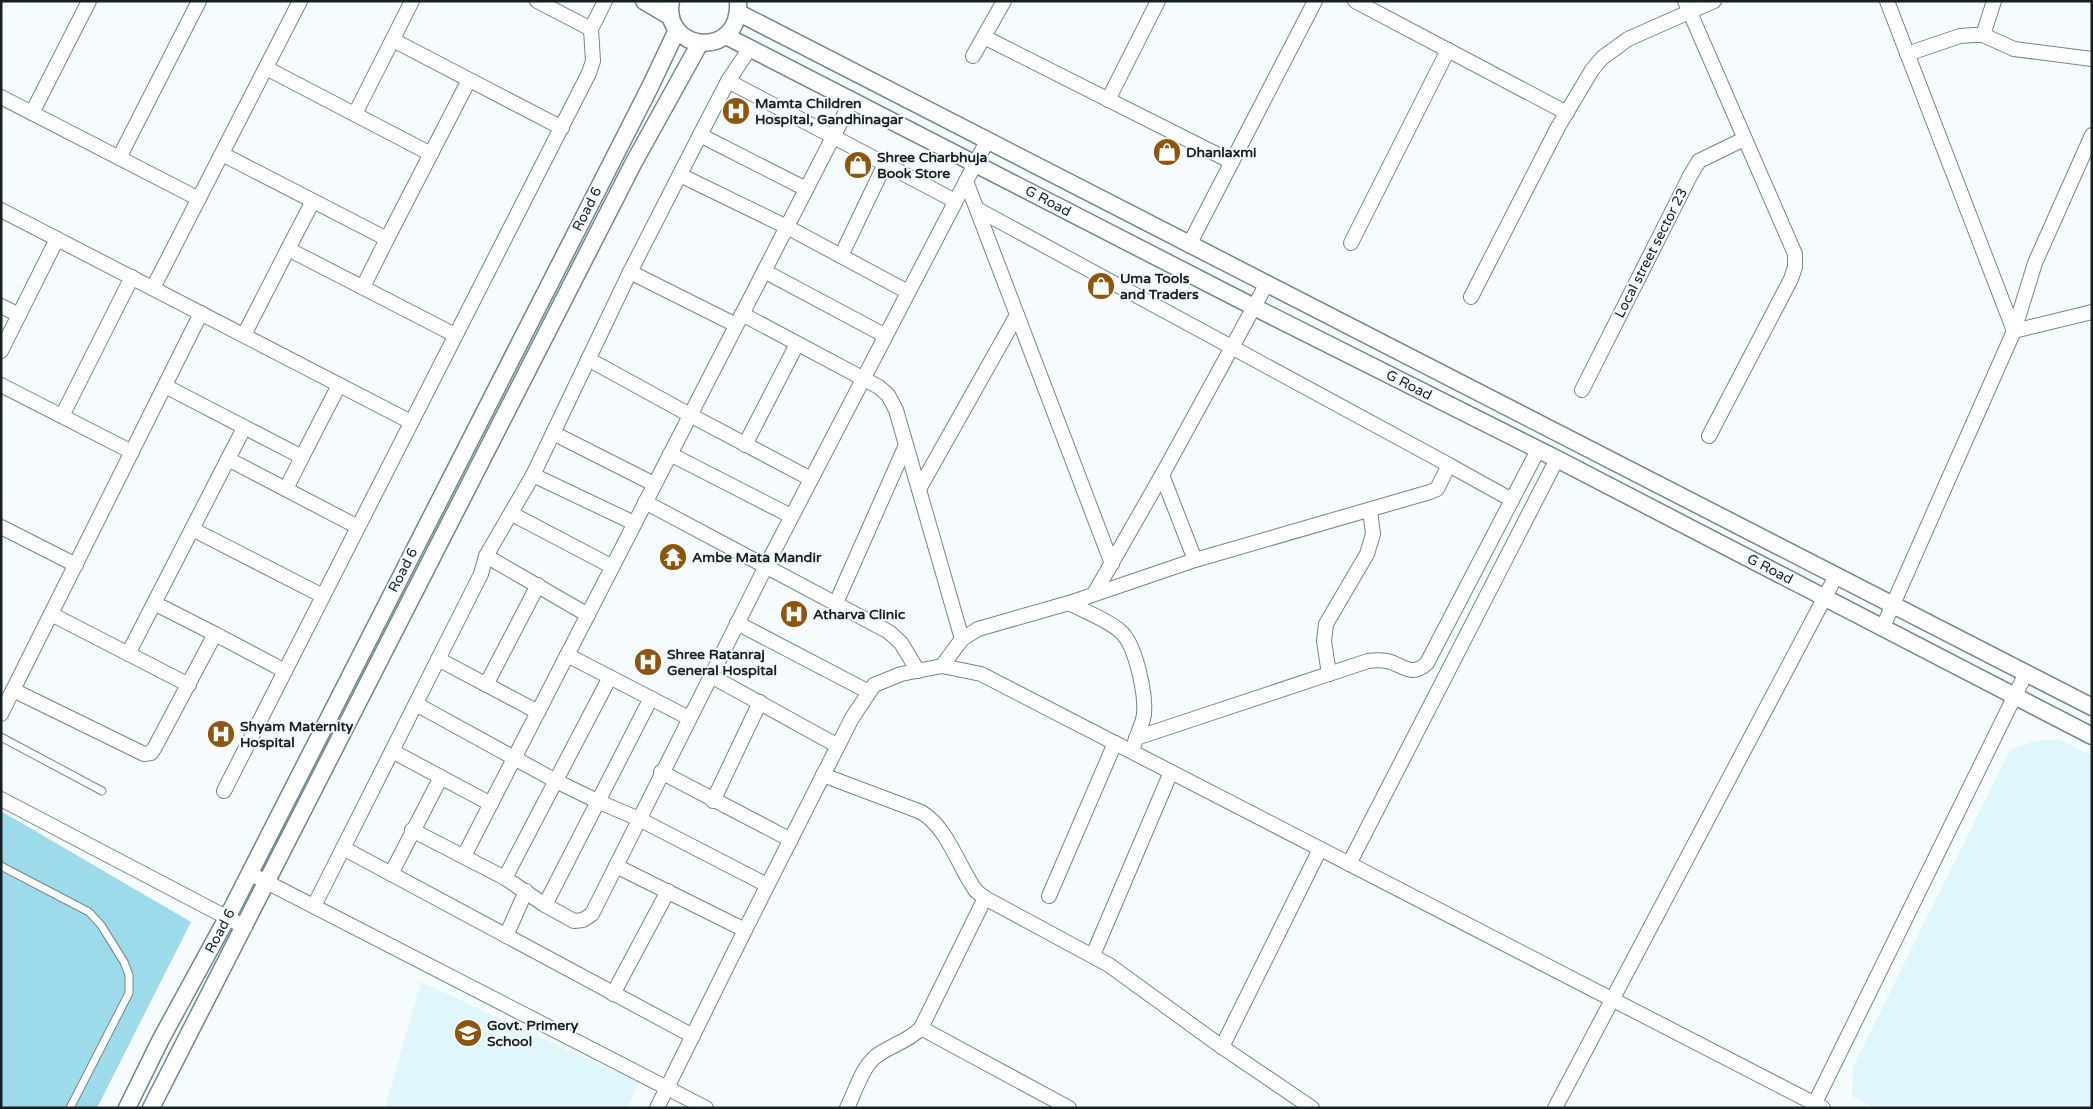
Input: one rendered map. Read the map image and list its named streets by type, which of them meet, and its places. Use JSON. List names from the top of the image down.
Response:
{
  "streets": {
    "street": ["G Road", "Road 6", "Local street sector 23"]
  },
  "places": {
    "hospital": [
      "Mamta Children Hospital, Gandhinagar",
      "Atharva Clinic",
      "Shree Ratanraj General Hospital",
      "Shyam Maternity Hospital"
    ],
    "shop": ["Dhanlaxmi", "Shree Charbhuja Book Store", "Uma Tools and Traders"],
    "temple": ["Ambe Mata Mandir"],
    "school or university": ["Govt. Primery School"]
  }
}
